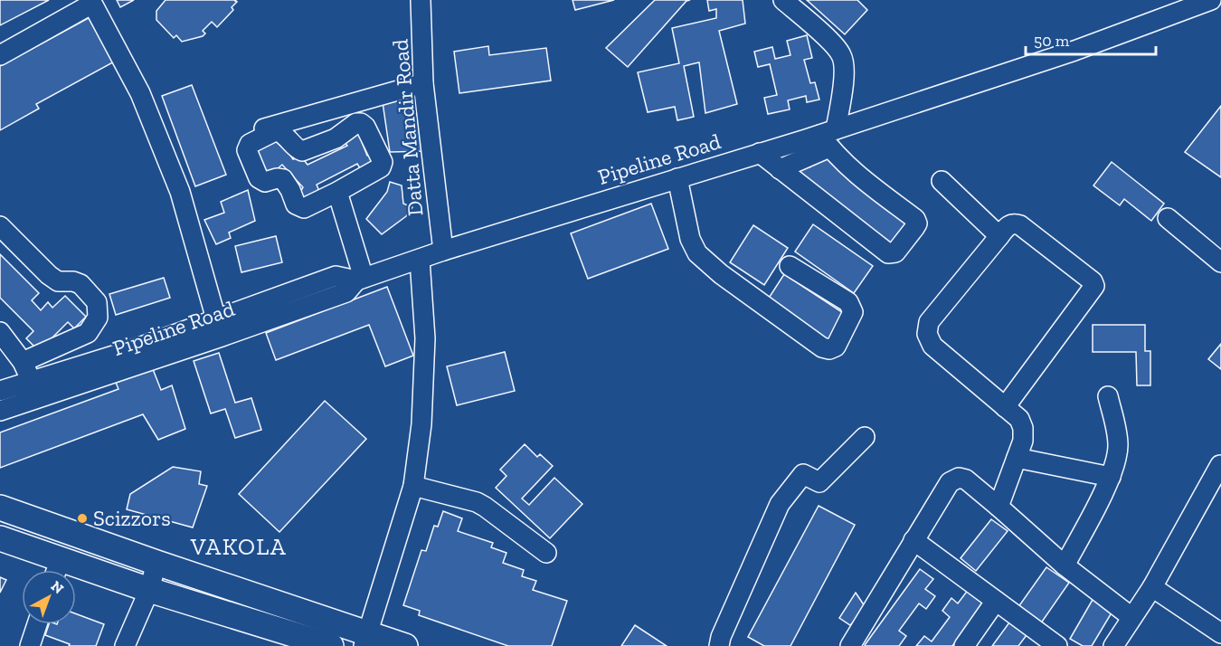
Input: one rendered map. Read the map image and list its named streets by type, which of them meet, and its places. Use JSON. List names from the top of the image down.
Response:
{
  "streets": {
    "street": ["Datta Mandir Road", "Pipeline Road"]
  },
  "crossings": [
    ["Datta Mandir Road", "Pipeline Road"]
  ],
  "districts": ["VAKOLA"],
  "places": ["Scizzors"],
  "scale_bar": "50 m",
  "north": "top right"
}
